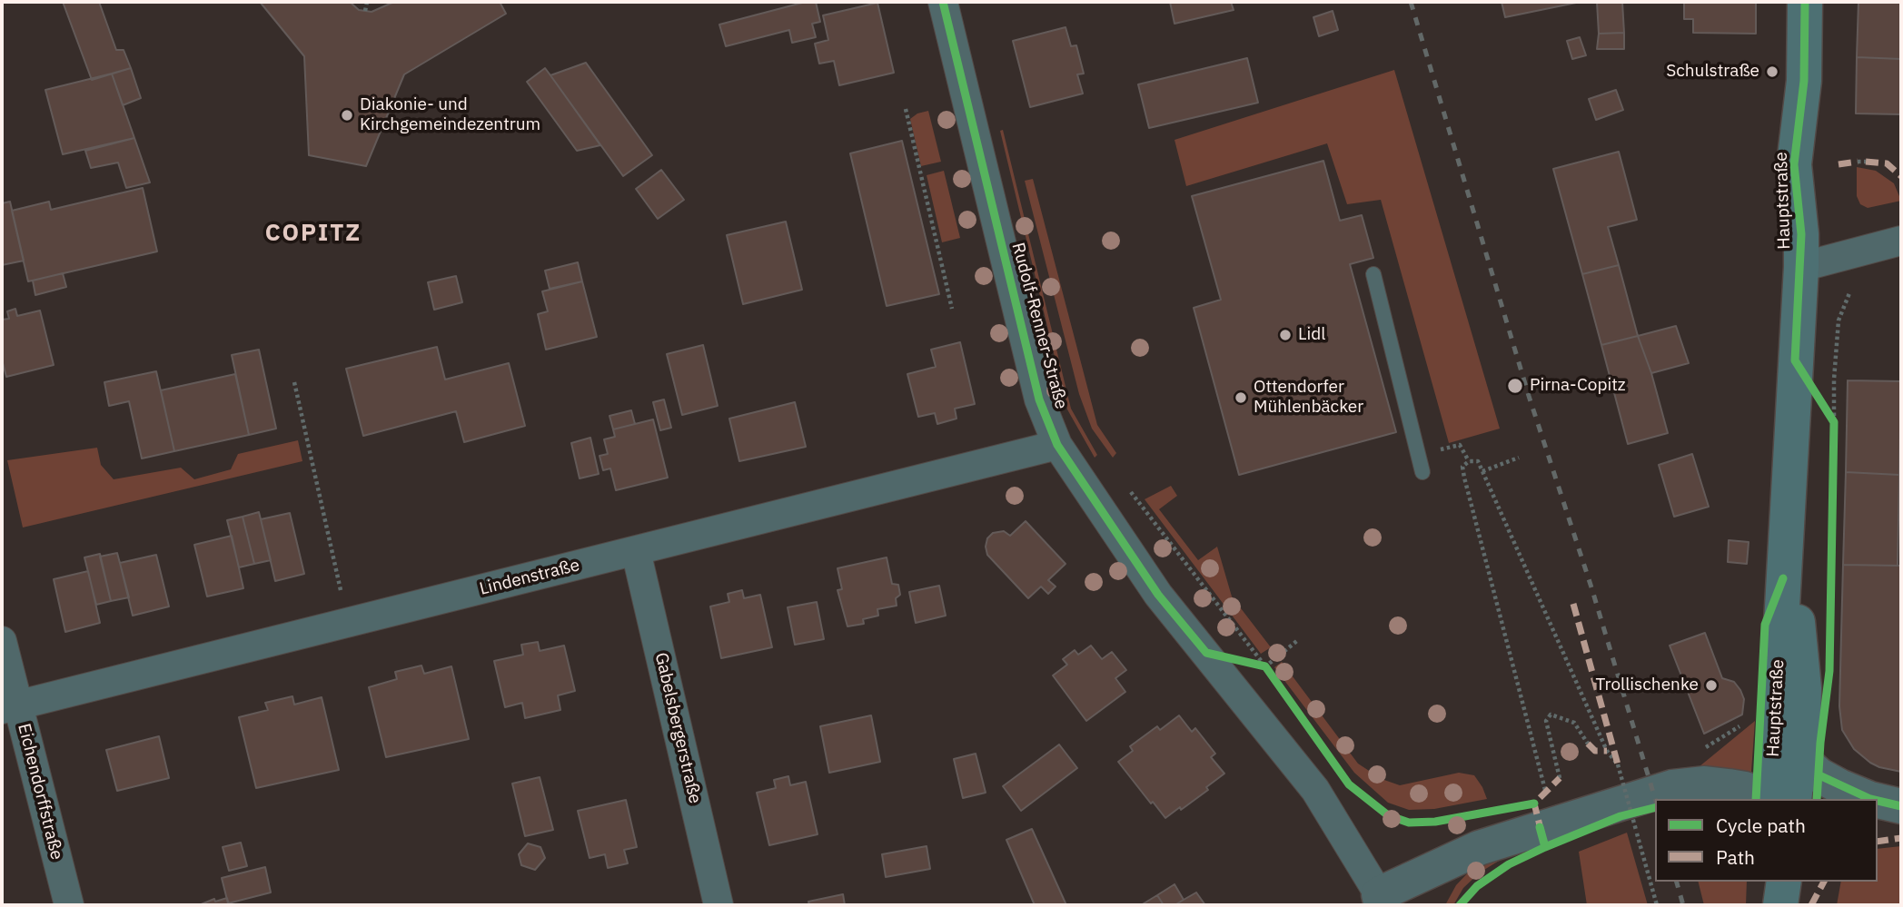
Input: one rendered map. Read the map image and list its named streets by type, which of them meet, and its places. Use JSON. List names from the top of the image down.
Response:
{
  "streets": {
    "main road": ["Hauptstraße"],
    "street": [
      "Rudolf-Renner-Straße",
      "Lindenstraße",
      "Gabelsbergerstraße",
      "Eichendorffstraße"
    ]
  },
  "crossings": [
    ["Rudolf-Renner-Straße", "Lindenstraße"],
    ["Lindenstraße", "Gabelsbergerstraße"],
    ["Lindenstraße", "Eichendorffstraße"]
  ],
  "districts": ["COPITZ"],
  "places": [
    "Schulstraße",
    "Diakonie- und Kirchgemeindezentrum",
    "Lidl",
    "Pirna-Copitz",
    "Ottendorfer Mühlenbäcker",
    "Trollischenke"
  ],
  "legend": ["Cycle path", "Path"]
}
